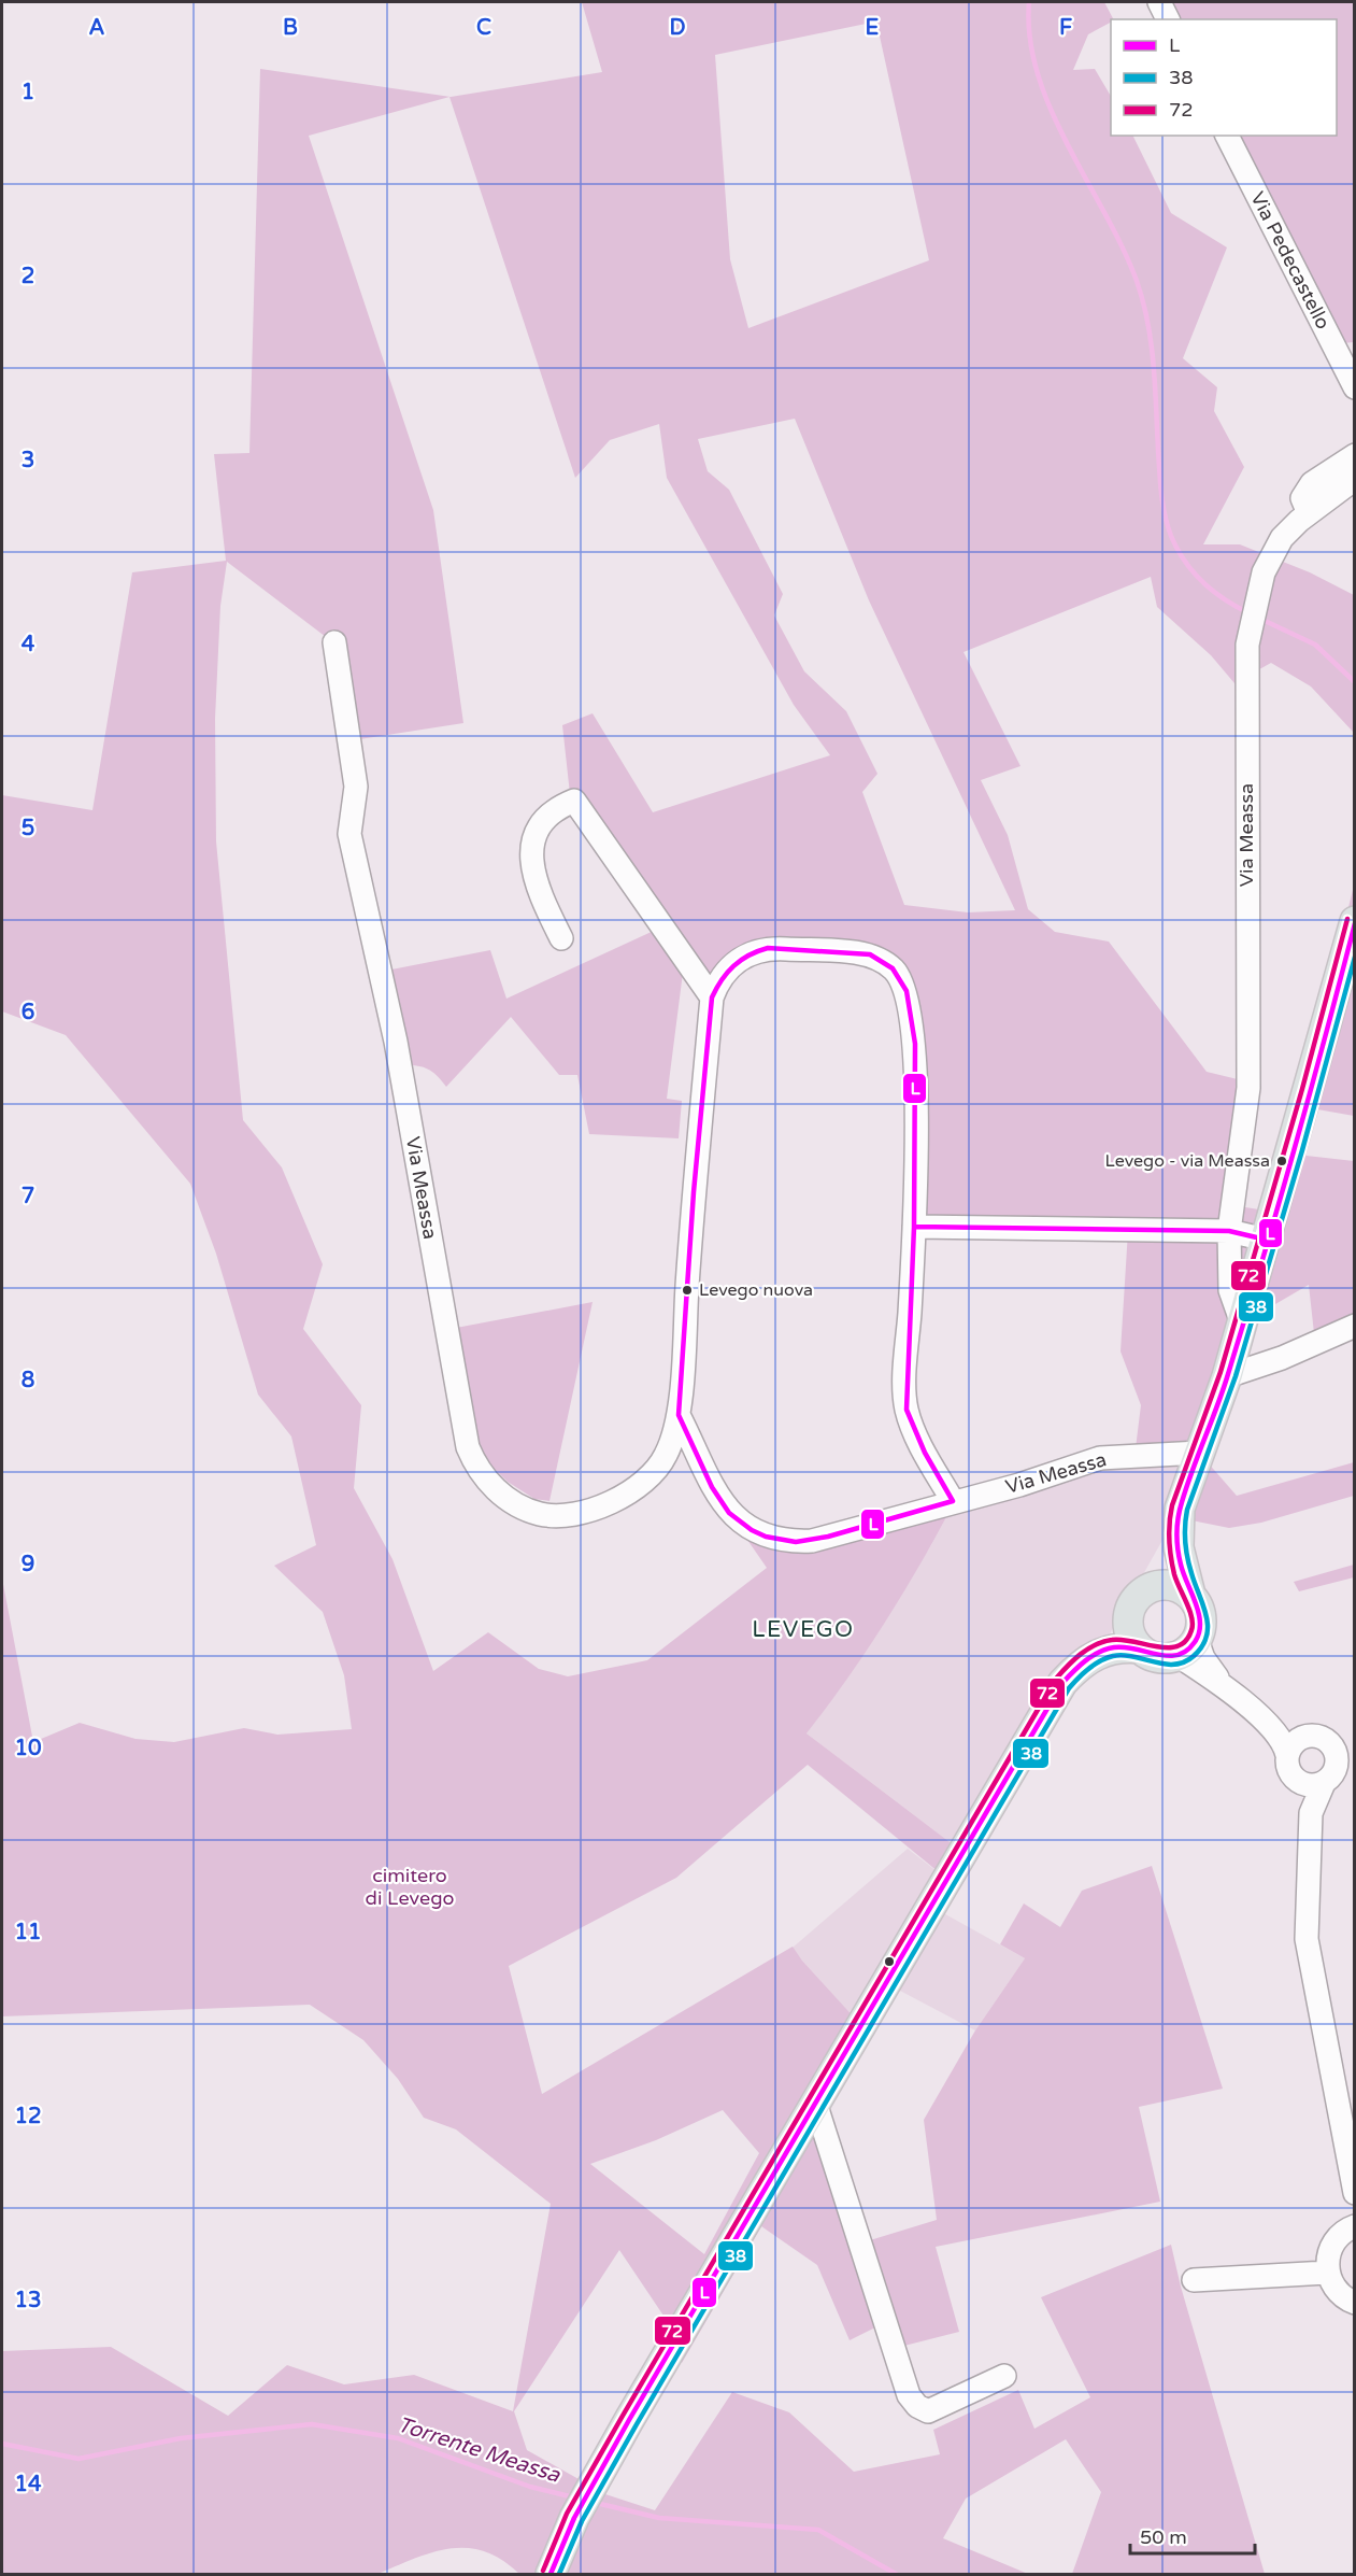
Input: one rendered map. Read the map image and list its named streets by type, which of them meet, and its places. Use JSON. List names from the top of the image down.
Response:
{
  "streets": {
    "street": ["Via Pedecastello", "Via Meassa"]
  },
  "districts": ["LEVEGO"],
  "water": ["Torrente Meassa"],
  "parks": ["cimitero di Levego"],
  "places": ["Levego - via Meassa", "Levego nuova"],
  "lines": ["transit line 72", "transit line L", "transit line 38"],
  "legend": ["L", "38", "72"],
  "scale_bar": "50 m",
  "grid": {
    "columns": [
      "A",
      "B",
      "C",
      "D",
      "E",
      "F"
    ],
    "rows": [
      "1",
      "2",
      "3",
      "4",
      "5",
      "6",
      "7",
      "8",
      "9",
      "10",
      "11",
      "12",
      "13",
      "14"
    ]
  }
}
